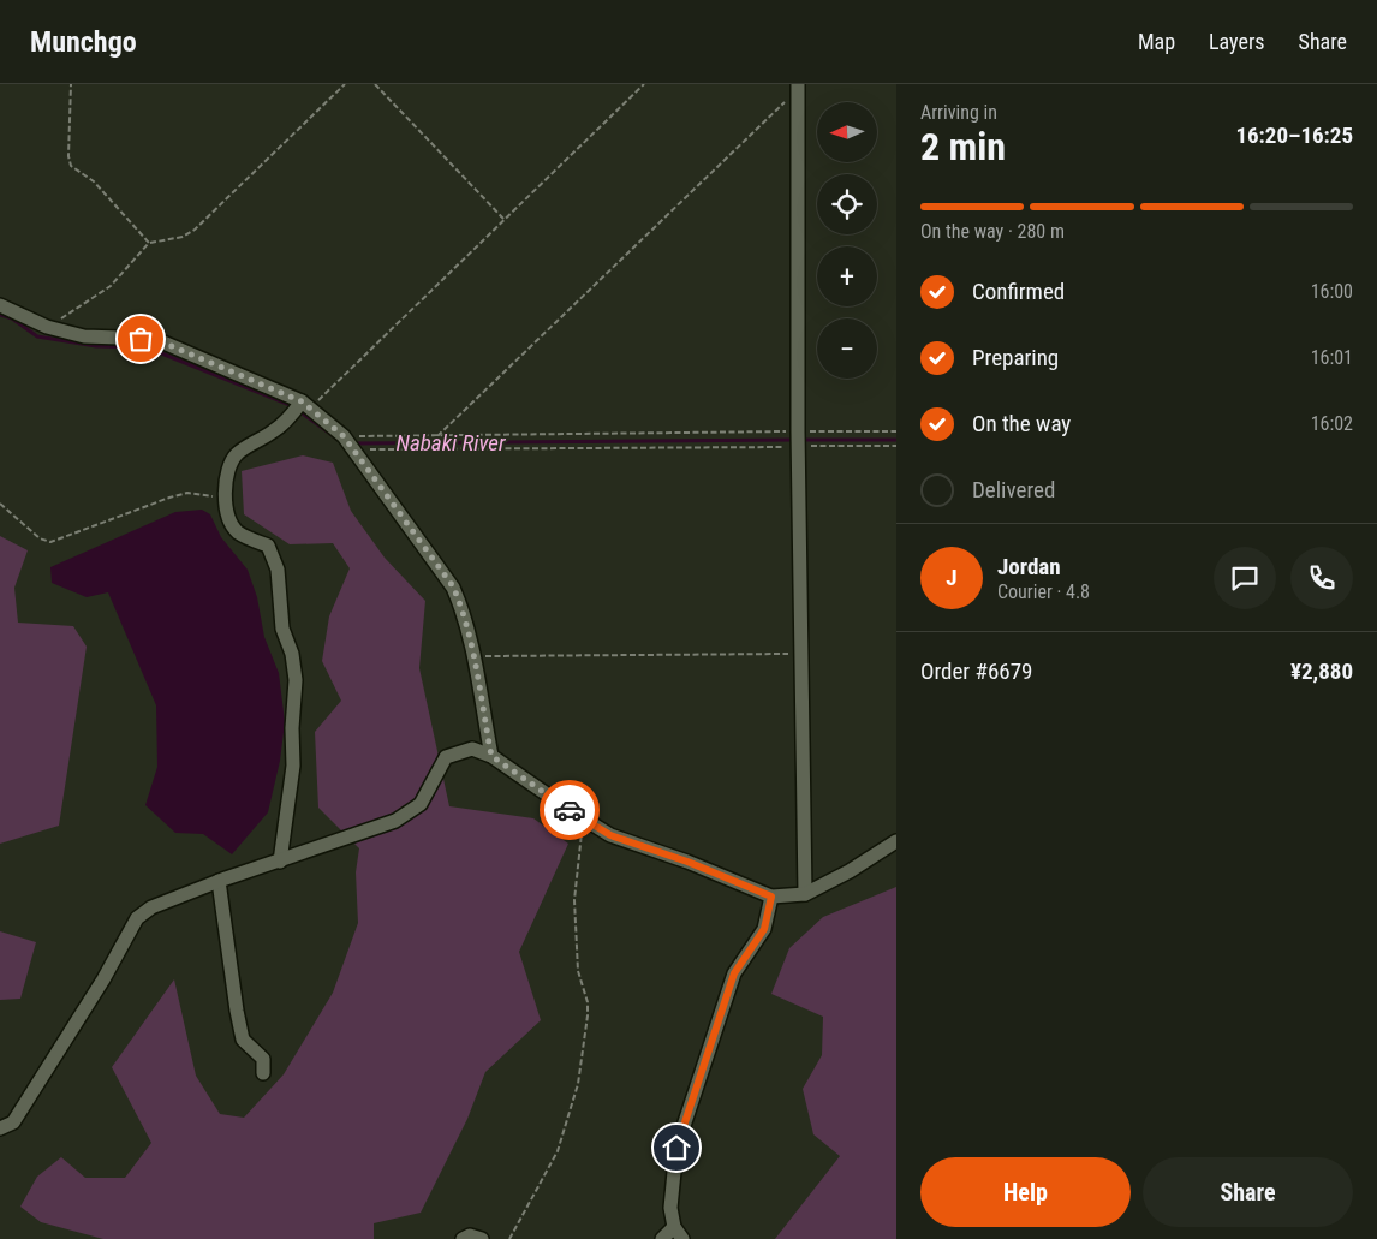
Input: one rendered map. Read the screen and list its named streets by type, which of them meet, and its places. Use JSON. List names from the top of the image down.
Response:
{
  "water": ["Nabaki River"],
  "north": "left",
  "page": {
    "header": "Munchgo",
    "nav": ["Map", "Layers", "Share"],
    "heading": ["2 min", "Arriving in", "16:20–16:25"],
    "panel": [
      "Jordan",
      "Courier · 4.8",
      "Order #6679",
      "¥2,880"
    ],
    "map_buttons": ["+", "−"],
    "bar": "On the way · 280 m",
    "list": [
      ["Confirmed", "16:00"],
      ["Preparing", "16:01"],
      ["On the way", "16:02"],
      "Delivered"
    ],
    "round": "J",
    "buttons": ["Help", "Share"]
  }
}
